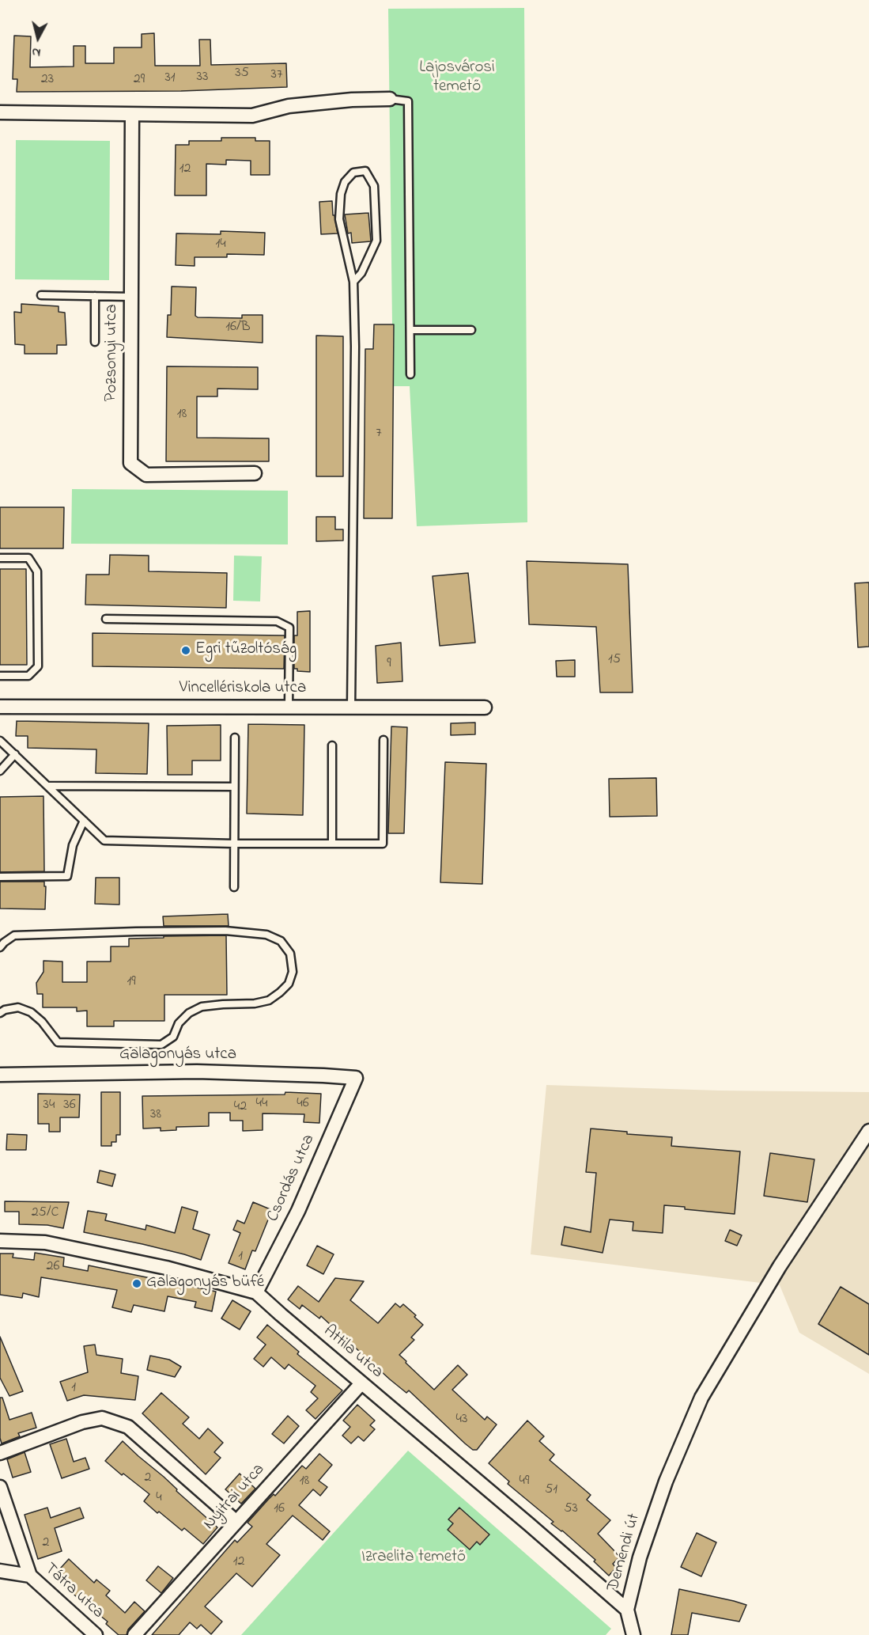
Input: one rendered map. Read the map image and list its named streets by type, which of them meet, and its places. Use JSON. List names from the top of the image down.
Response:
{
  "streets": {
    "street": [
      "Pozsonyi utca",
      "Vincellériskola utca",
      "Galagonyás utca",
      "Csordás utca",
      "Attila utca",
      "Nyitrai utca",
      "Deméndi út",
      "Tátra utca"
    ]
  },
  "crossings": [
    ["Galagonyás utca", "Csordás utca"],
    ["Csordás utca", "Attila utca"],
    ["Attila utca", "Nyitrai utca"],
    ["Attila utca", "Deméndi út"]
  ],
  "parks": ["Lajosvárosi temető", "Izraelita temető"],
  "places": ["Egri tűzoltóság", "Galagonyás büfé"],
  "house_numbers": [
    "35",
    "37",
    "33",
    "31",
    "23",
    "29",
    "12",
    "14",
    "16/B",
    "18",
    "7",
    "15",
    "9",
    "19",
    "44",
    "46",
    "34",
    "36",
    "42",
    "38",
    "25/C",
    "1",
    "26",
    "1",
    "43",
    "2",
    "18",
    "49",
    "51",
    "4",
    "16",
    "53",
    "2",
    "12"
  ],
  "north": "bottom"
}
